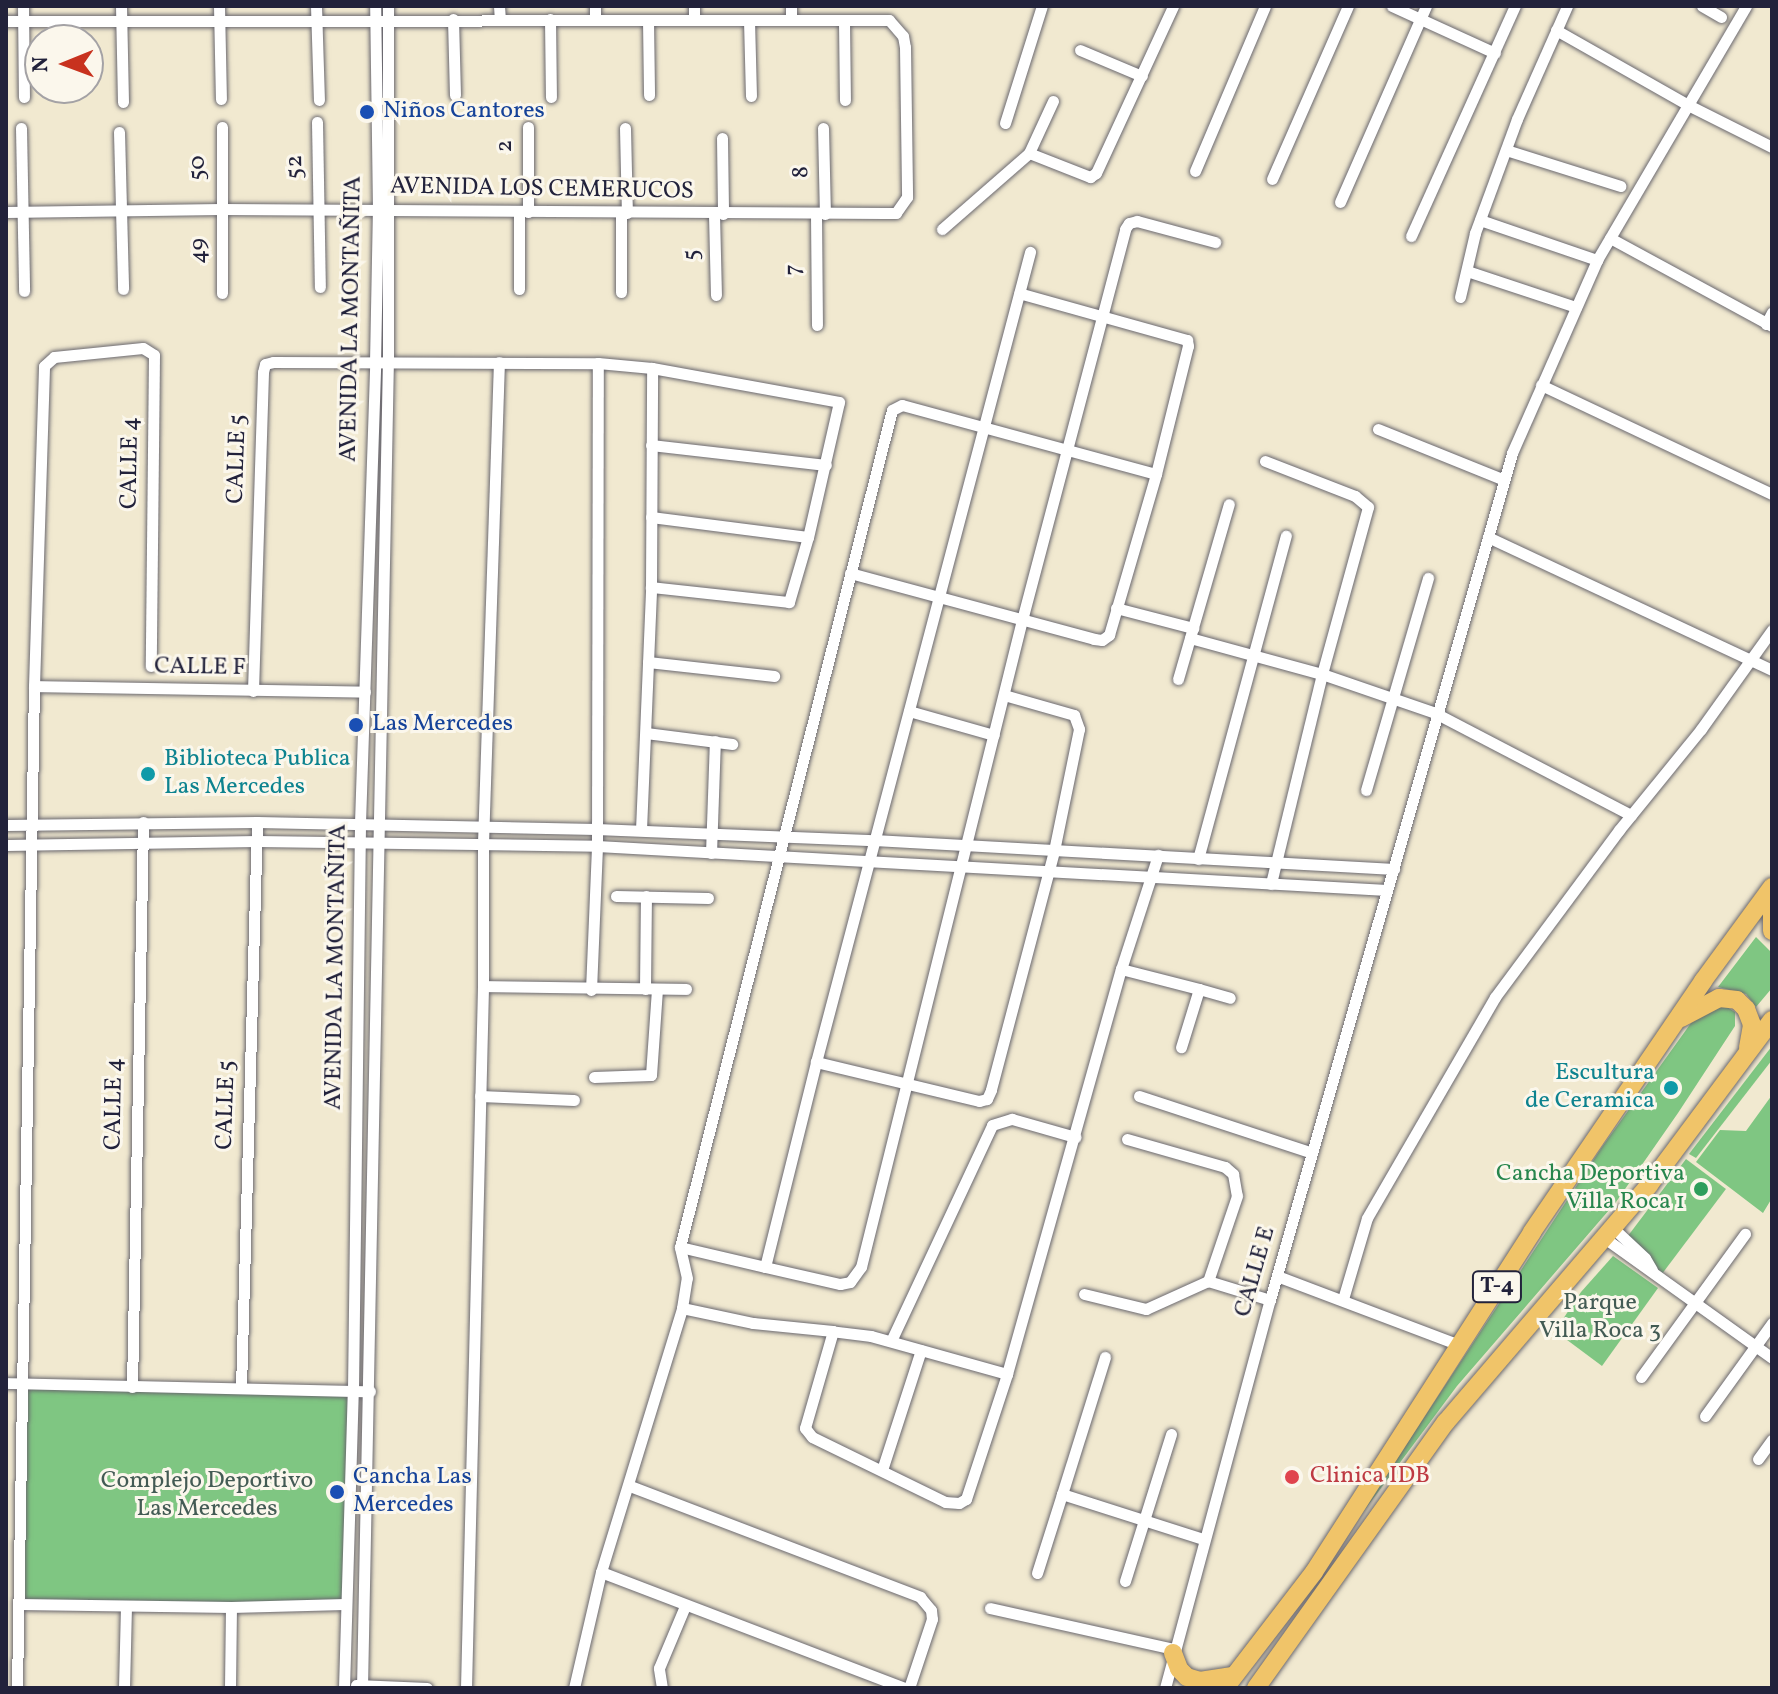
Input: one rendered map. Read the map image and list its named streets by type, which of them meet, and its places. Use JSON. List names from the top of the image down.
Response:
{
  "streets": {
    "highway": ["T-4"],
    "street": [
      "2",
      "52",
      "50",
      "8",
      "AVENIDA LOS CEMERUCOS",
      "49",
      "5",
      "7",
      "AVENIDA LA MONTAÑITA",
      "CALLE 5",
      "CALLE 4",
      "CALLE F",
      "CALLE E"
    ]
  },
  "crossings": [
    ["2", "AVENIDA LOS CEMERUCOS"],
    ["52", "AVENIDA LOS CEMERUCOS"],
    ["50", "AVENIDA LOS CEMERUCOS"],
    ["50", "49"],
    ["8", "AVENIDA LOS CEMERUCOS"],
    ["8", "7"],
    ["AVENIDA LOS CEMERUCOS", "49"],
    ["AVENIDA LOS CEMERUCOS", "5"],
    ["AVENIDA LOS CEMERUCOS", "7"],
    ["AVENIDA LOS CEMERUCOS", "AVENIDA LA MONTAÑITA"],
    ["AVENIDA LA MONTAÑITA", "CALLE 5"],
    ["AVENIDA LA MONTAÑITA", "CALLE F"],
    ["CALLE 5", "CALLE F"],
    ["CALLE 4", "CALLE F"]
  ],
  "parks": ["Parque Villa Roca 3", "Complejo Deportivo Las Mercedes"],
  "places": [
    "Niños Cantores",
    "Las Mercedes",
    "Biblioteca Publica Las Mercedes",
    "Escultura de Ceramica",
    "Cancha Deportiva Villa Roca 1",
    "Clinica IDB",
    "Cancha Las Mercedes"
  ],
  "north": "left"
}
